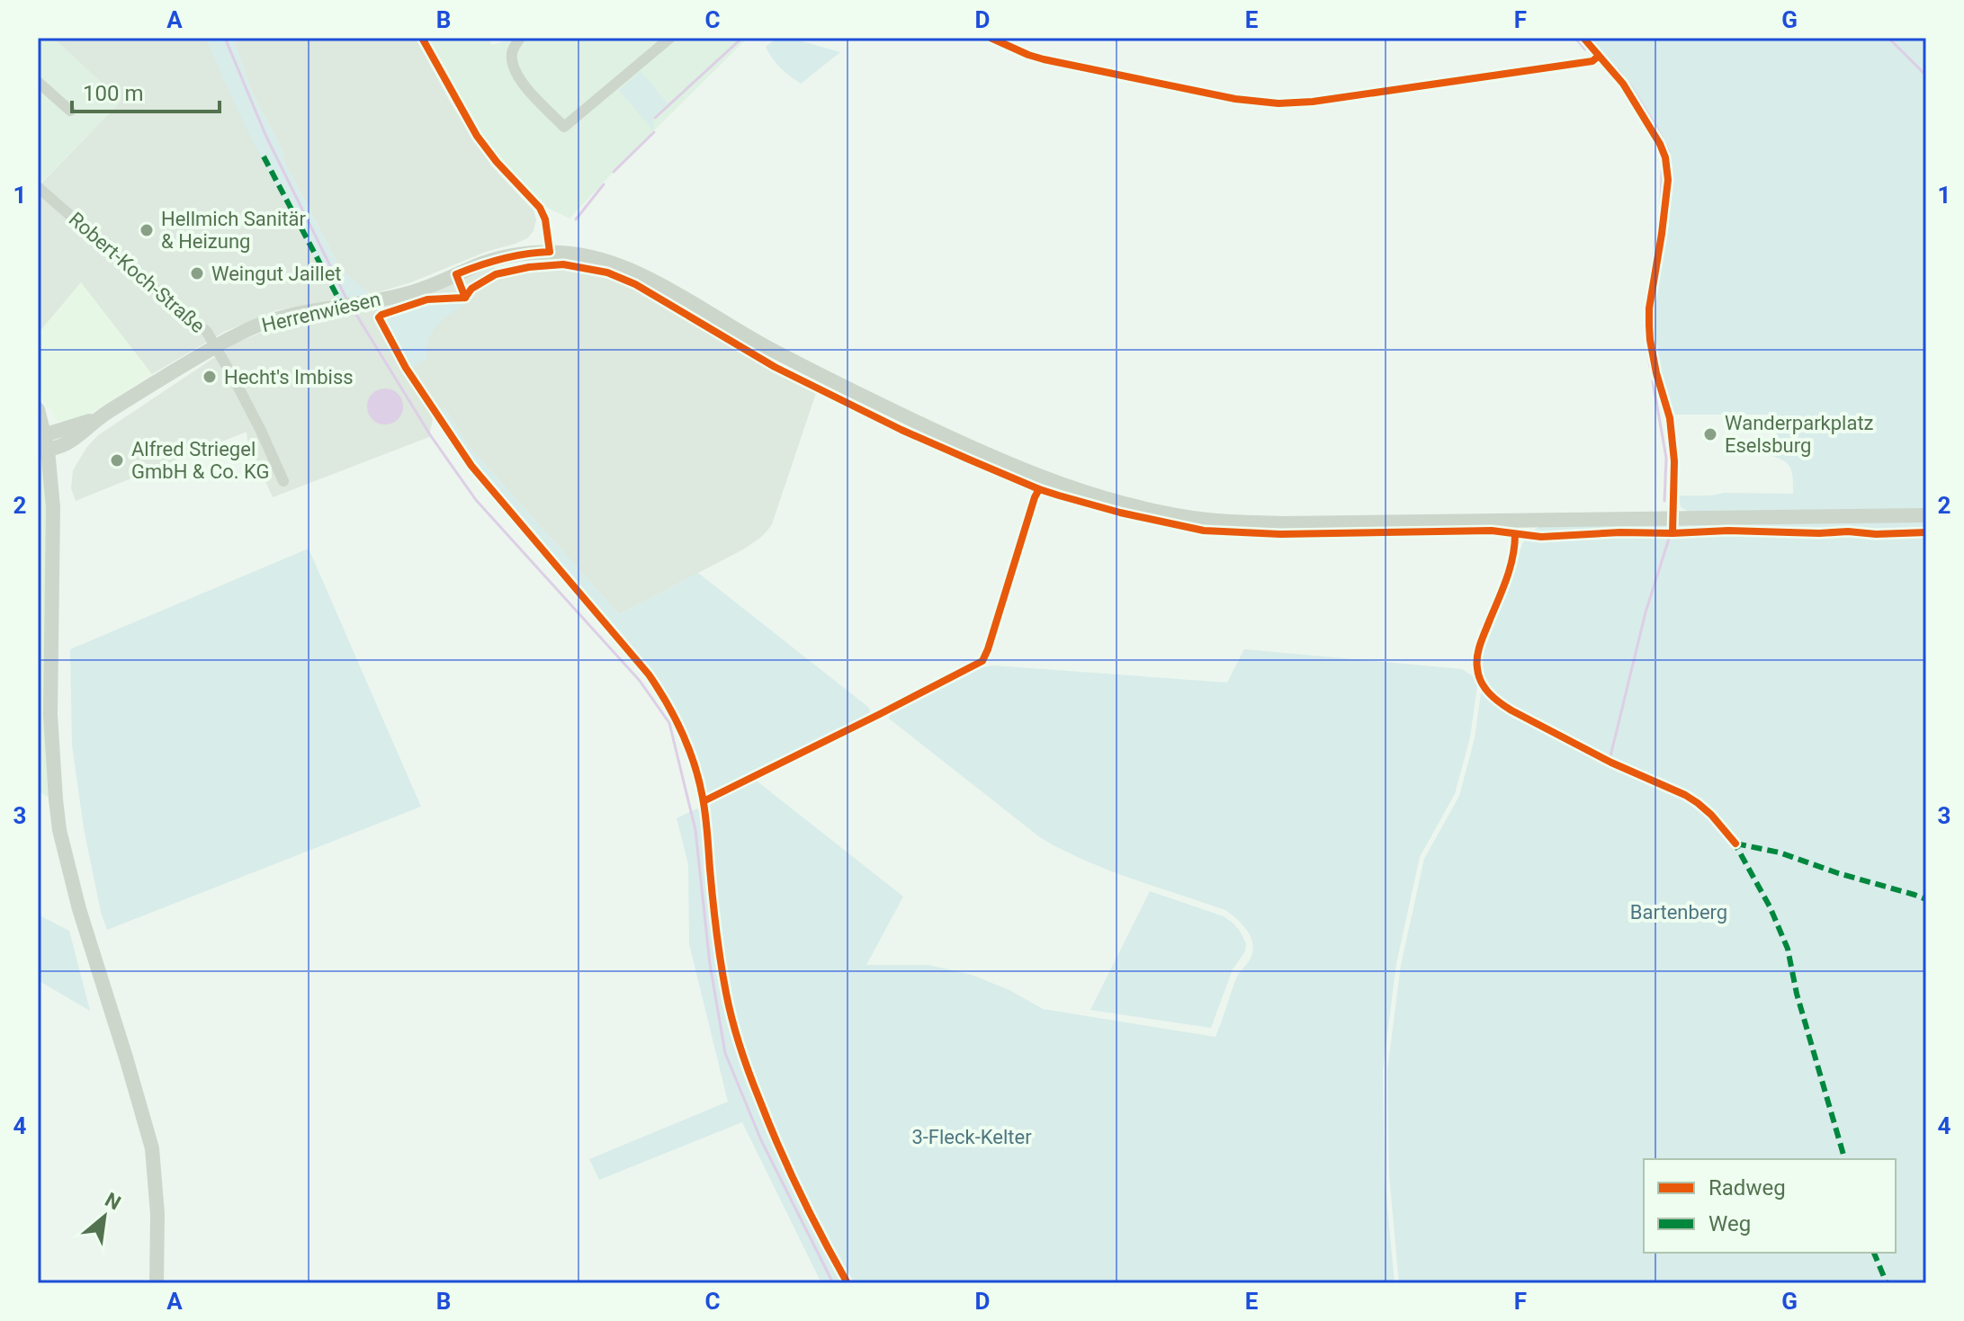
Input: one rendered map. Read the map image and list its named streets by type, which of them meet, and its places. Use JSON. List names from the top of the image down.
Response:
{
  "streets": {
    "main road": ["Herrenwiesen"],
    "street": ["Robert-Koch-Straße"]
  },
  "crossings": [
    ["Robert-Koch-Straße", "Herrenwiesen"]
  ],
  "parks": ["Bartenberg", "3-Fleck-Kelter"],
  "places": [
    "Hellmich Sanitär & Heizung",
    "Weingut Jaillet",
    "Hecht's Imbiss",
    "Wanderparkplatz Eselsburg",
    "Alfred Striegel GmbH & Co. KG"
  ],
  "legend": ["Radweg", "Weg"],
  "scale_bar": "100 m",
  "north": "top right",
  "grid": {
    "columns": [
      "A",
      "B",
      "C",
      "D",
      "E",
      "F",
      "G"
    ],
    "rows": [
      "1",
      "2",
      "3",
      "4"
    ]
  }
}
